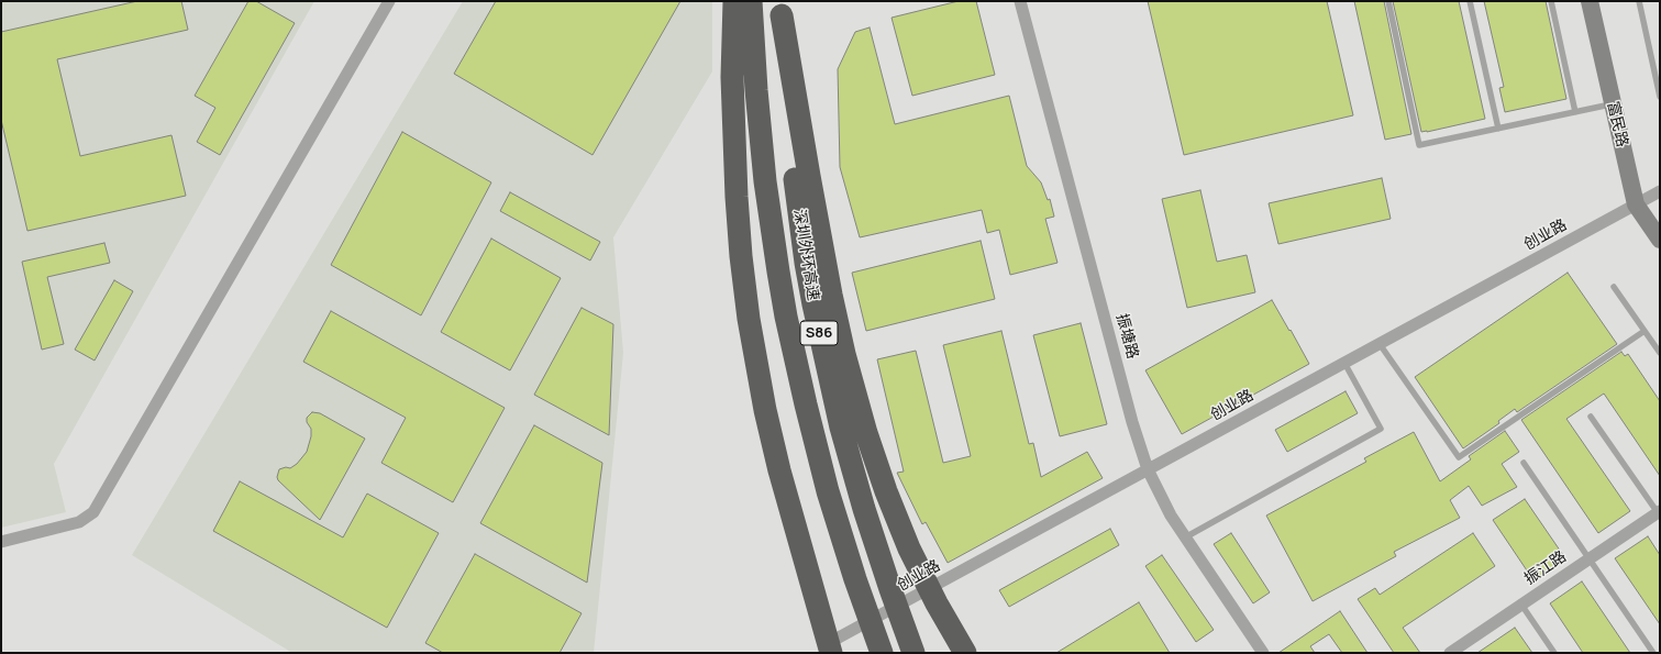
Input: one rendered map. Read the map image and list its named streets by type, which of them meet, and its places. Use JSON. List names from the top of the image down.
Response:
{
  "streets": {
    "highway": ["深圳外环高速", "S86"],
    "street": [
      "富民路",
      "创业路",
      "振塘路",
      "振江路"
    ]
  },
  "crossings": [
    ["富民路", "创业路"],
    ["创业路", "振塘路"]
  ]
}
